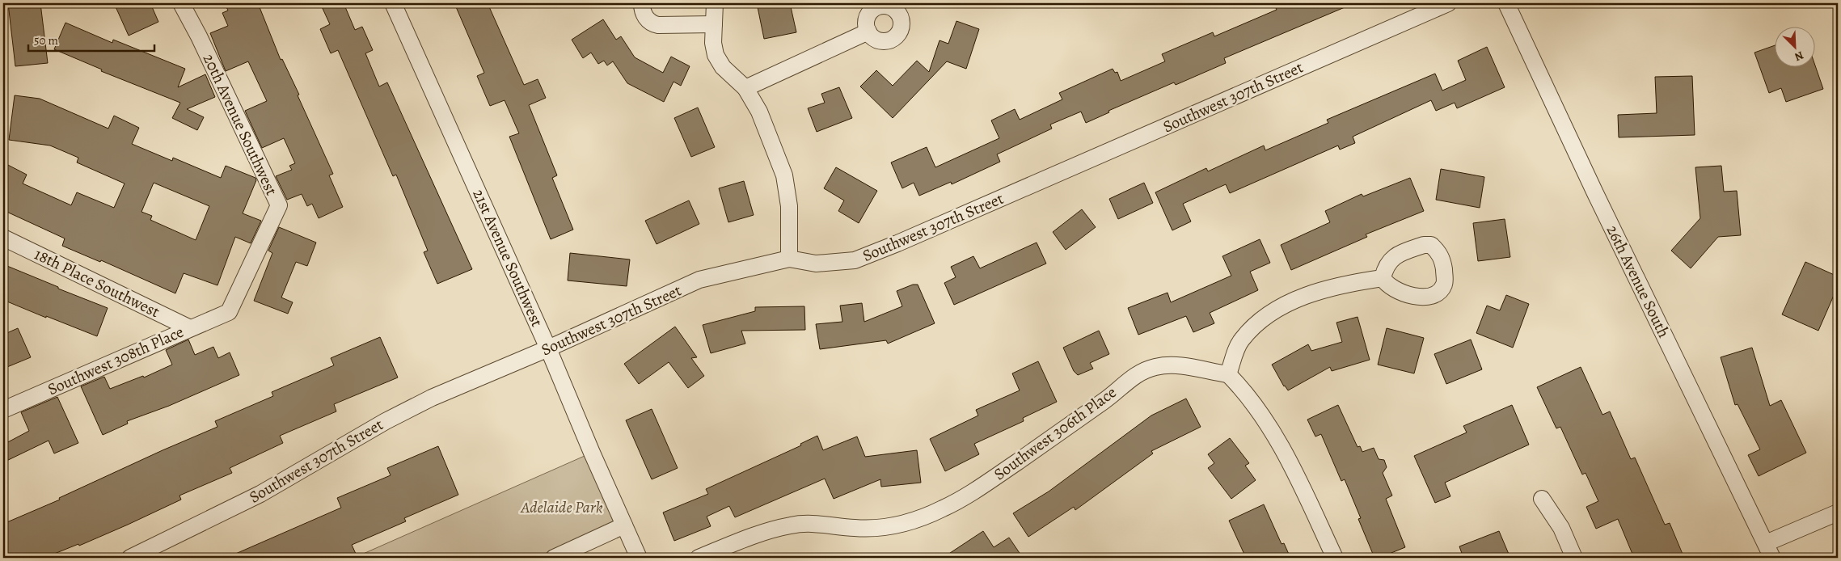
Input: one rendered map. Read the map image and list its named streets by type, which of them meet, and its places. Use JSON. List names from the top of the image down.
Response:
{
  "streets": {
    "street": [
      "Southwest 307th Street",
      "20th Avenue Southwest",
      "21st Avenue Southwest",
      "26th Avenue South",
      "18th Place Southwest",
      "Southwest 308th Place",
      "Southwest 306th Place"
    ]
  },
  "crossings": [
    ["Southwest 307th Street", "21st Avenue Southwest"],
    ["20th Avenue Southwest", "Southwest 308th Place"],
    ["18th Place Southwest", "Southwest 308th Place"]
  ],
  "parks": ["Adelaide Park"],
  "scale_bar": "50 m",
  "north": "bottom right"
}
